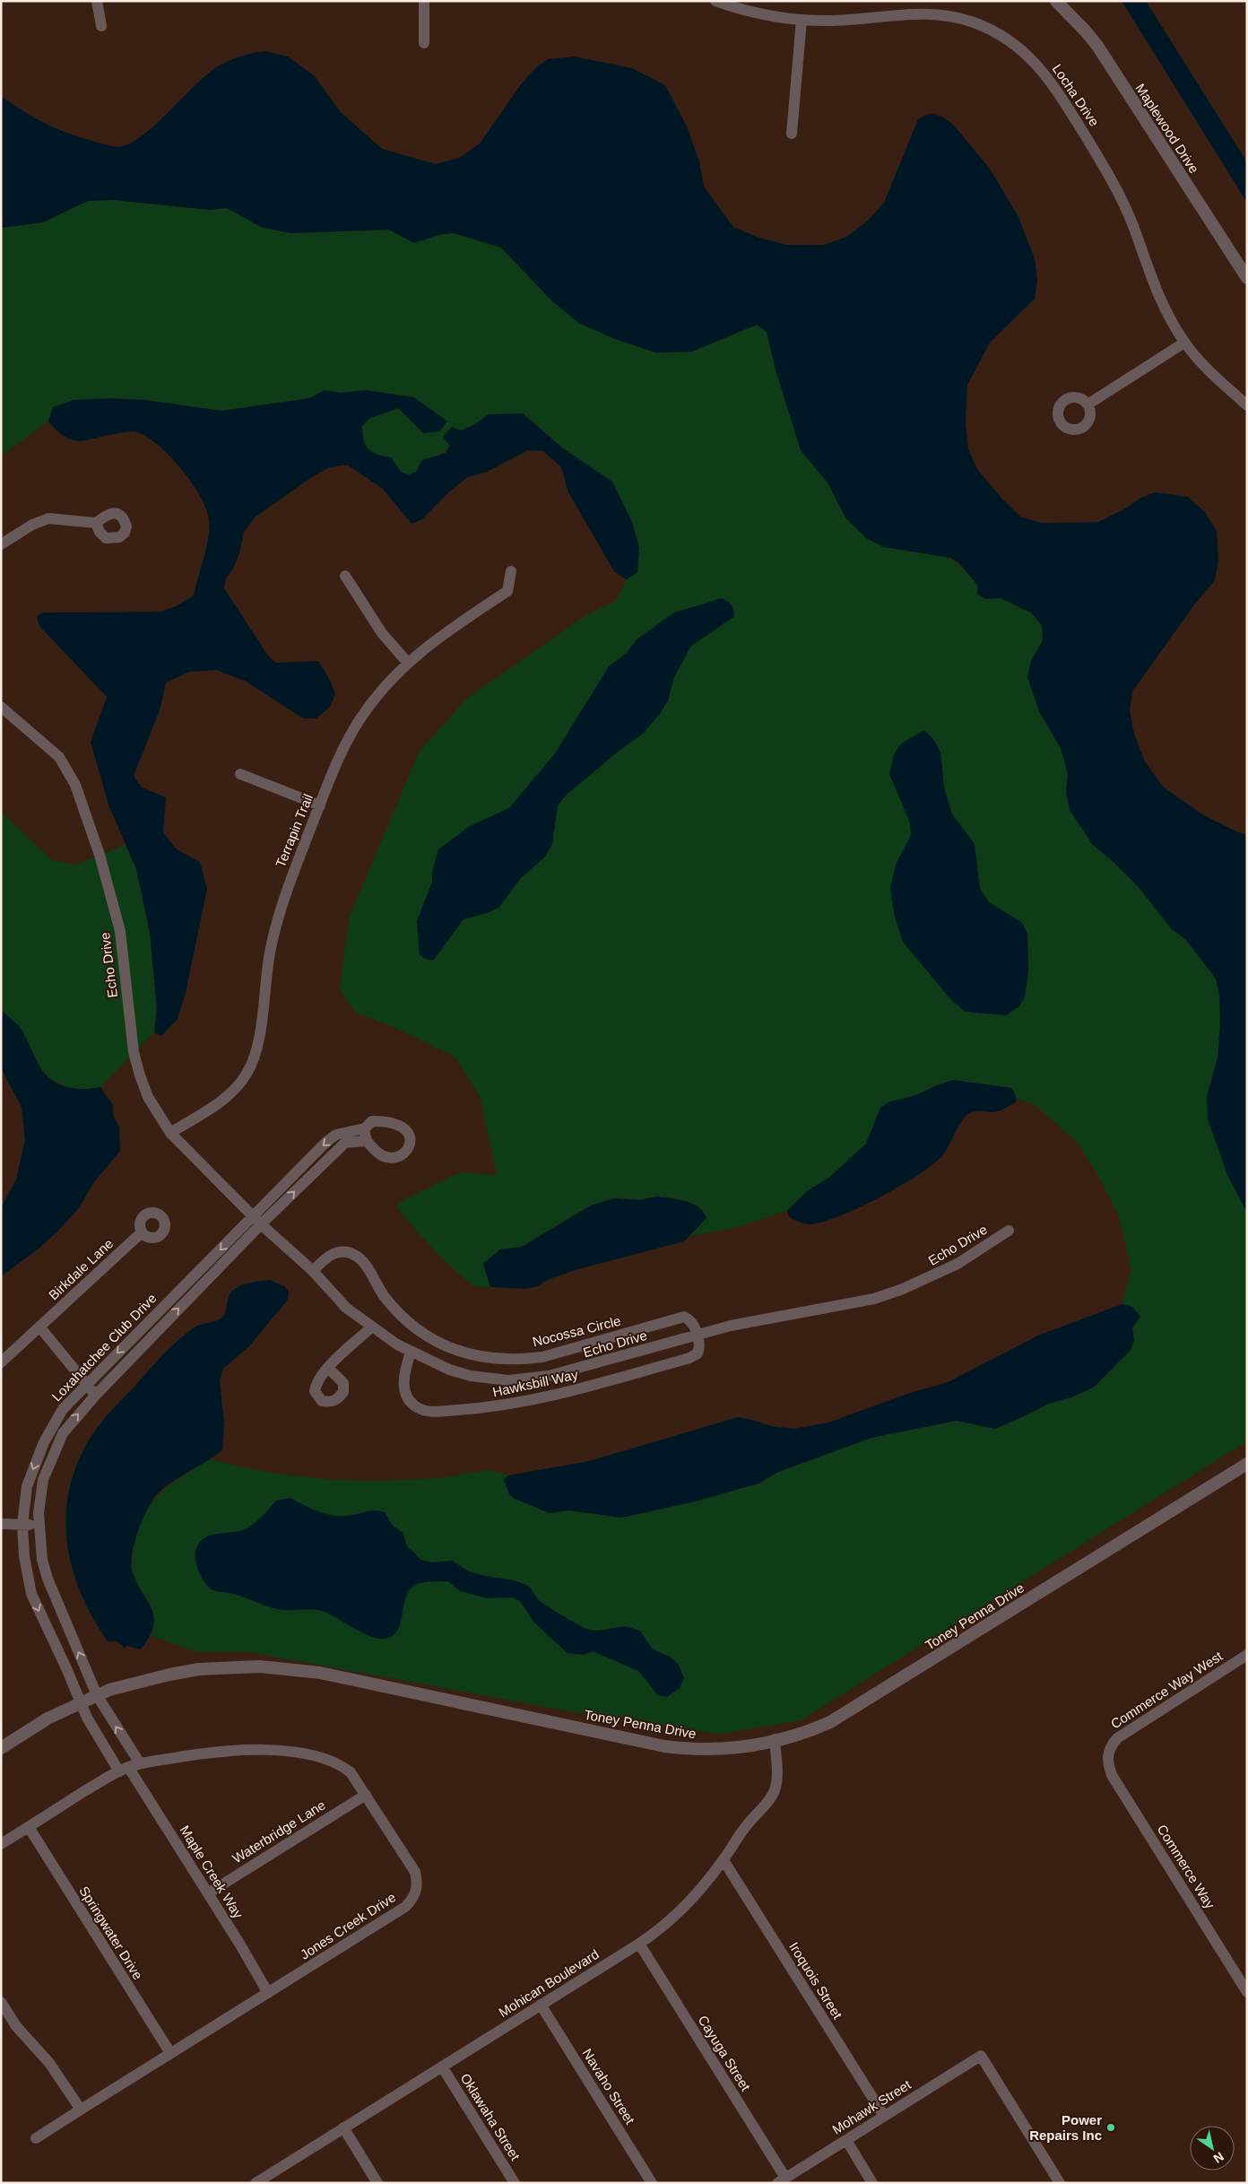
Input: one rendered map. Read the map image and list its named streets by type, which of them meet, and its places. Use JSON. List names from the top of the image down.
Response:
{
  "streets": {
    "street": [
      "Locha Drive",
      "Maplewood Drive",
      "Terrapin Trail",
      "Echo Drive",
      "Birkdale Lane",
      "Nocossa Circle",
      "Loxahatchee Club Drive",
      "Hawksbill Way",
      "Toney Penna Drive",
      "Commerce Way West",
      "Waterbridge Lane",
      "Commerce Way",
      "Maple Creek Way",
      "Jones Creek Drive",
      "Springwater Drive",
      "Iroquois Street",
      "Mohican Boulevard",
      "Cayuga Street",
      "Navaho Street",
      "Mohawk Street",
      "Oklawaha Street"
    ]
  },
  "crossings": [
    ["Terrapin Trail", "Echo Drive"],
    ["Echo Drive", "Nocossa Circle"],
    ["Echo Drive", "Loxahatchee Club Drive"],
    ["Echo Drive", "Hawksbill Way"],
    ["Nocossa Circle", "Hawksbill Way"],
    ["Loxahatchee Club Drive", "Toney Penna Drive"],
    ["Loxahatchee Club Drive", "Maple Creek Way"],
    ["Toney Penna Drive", "Maple Creek Way"],
    ["Toney Penna Drive", "Mohican Boulevard"],
    ["Commerce Way West", "Commerce Way"],
    ["Waterbridge Lane", "Maple Creek Way"],
    ["Waterbridge Lane", "Jones Creek Drive"],
    ["Maple Creek Way", "Jones Creek Drive"],
    ["Jones Creek Drive", "Springwater Drive"],
    ["Iroquois Street", "Mohican Boulevard"],
    ["Iroquois Street", "Mohawk Street"],
    ["Mohican Boulevard", "Cayuga Street"],
    ["Mohican Boulevard", "Navaho Street"],
    ["Mohican Boulevard", "Oklawaha Street"],
    ["Cayuga Street", "Mohawk Street"]
  ],
  "places": ["Power Repairs Inc"],
  "north": "bottom right"
}
